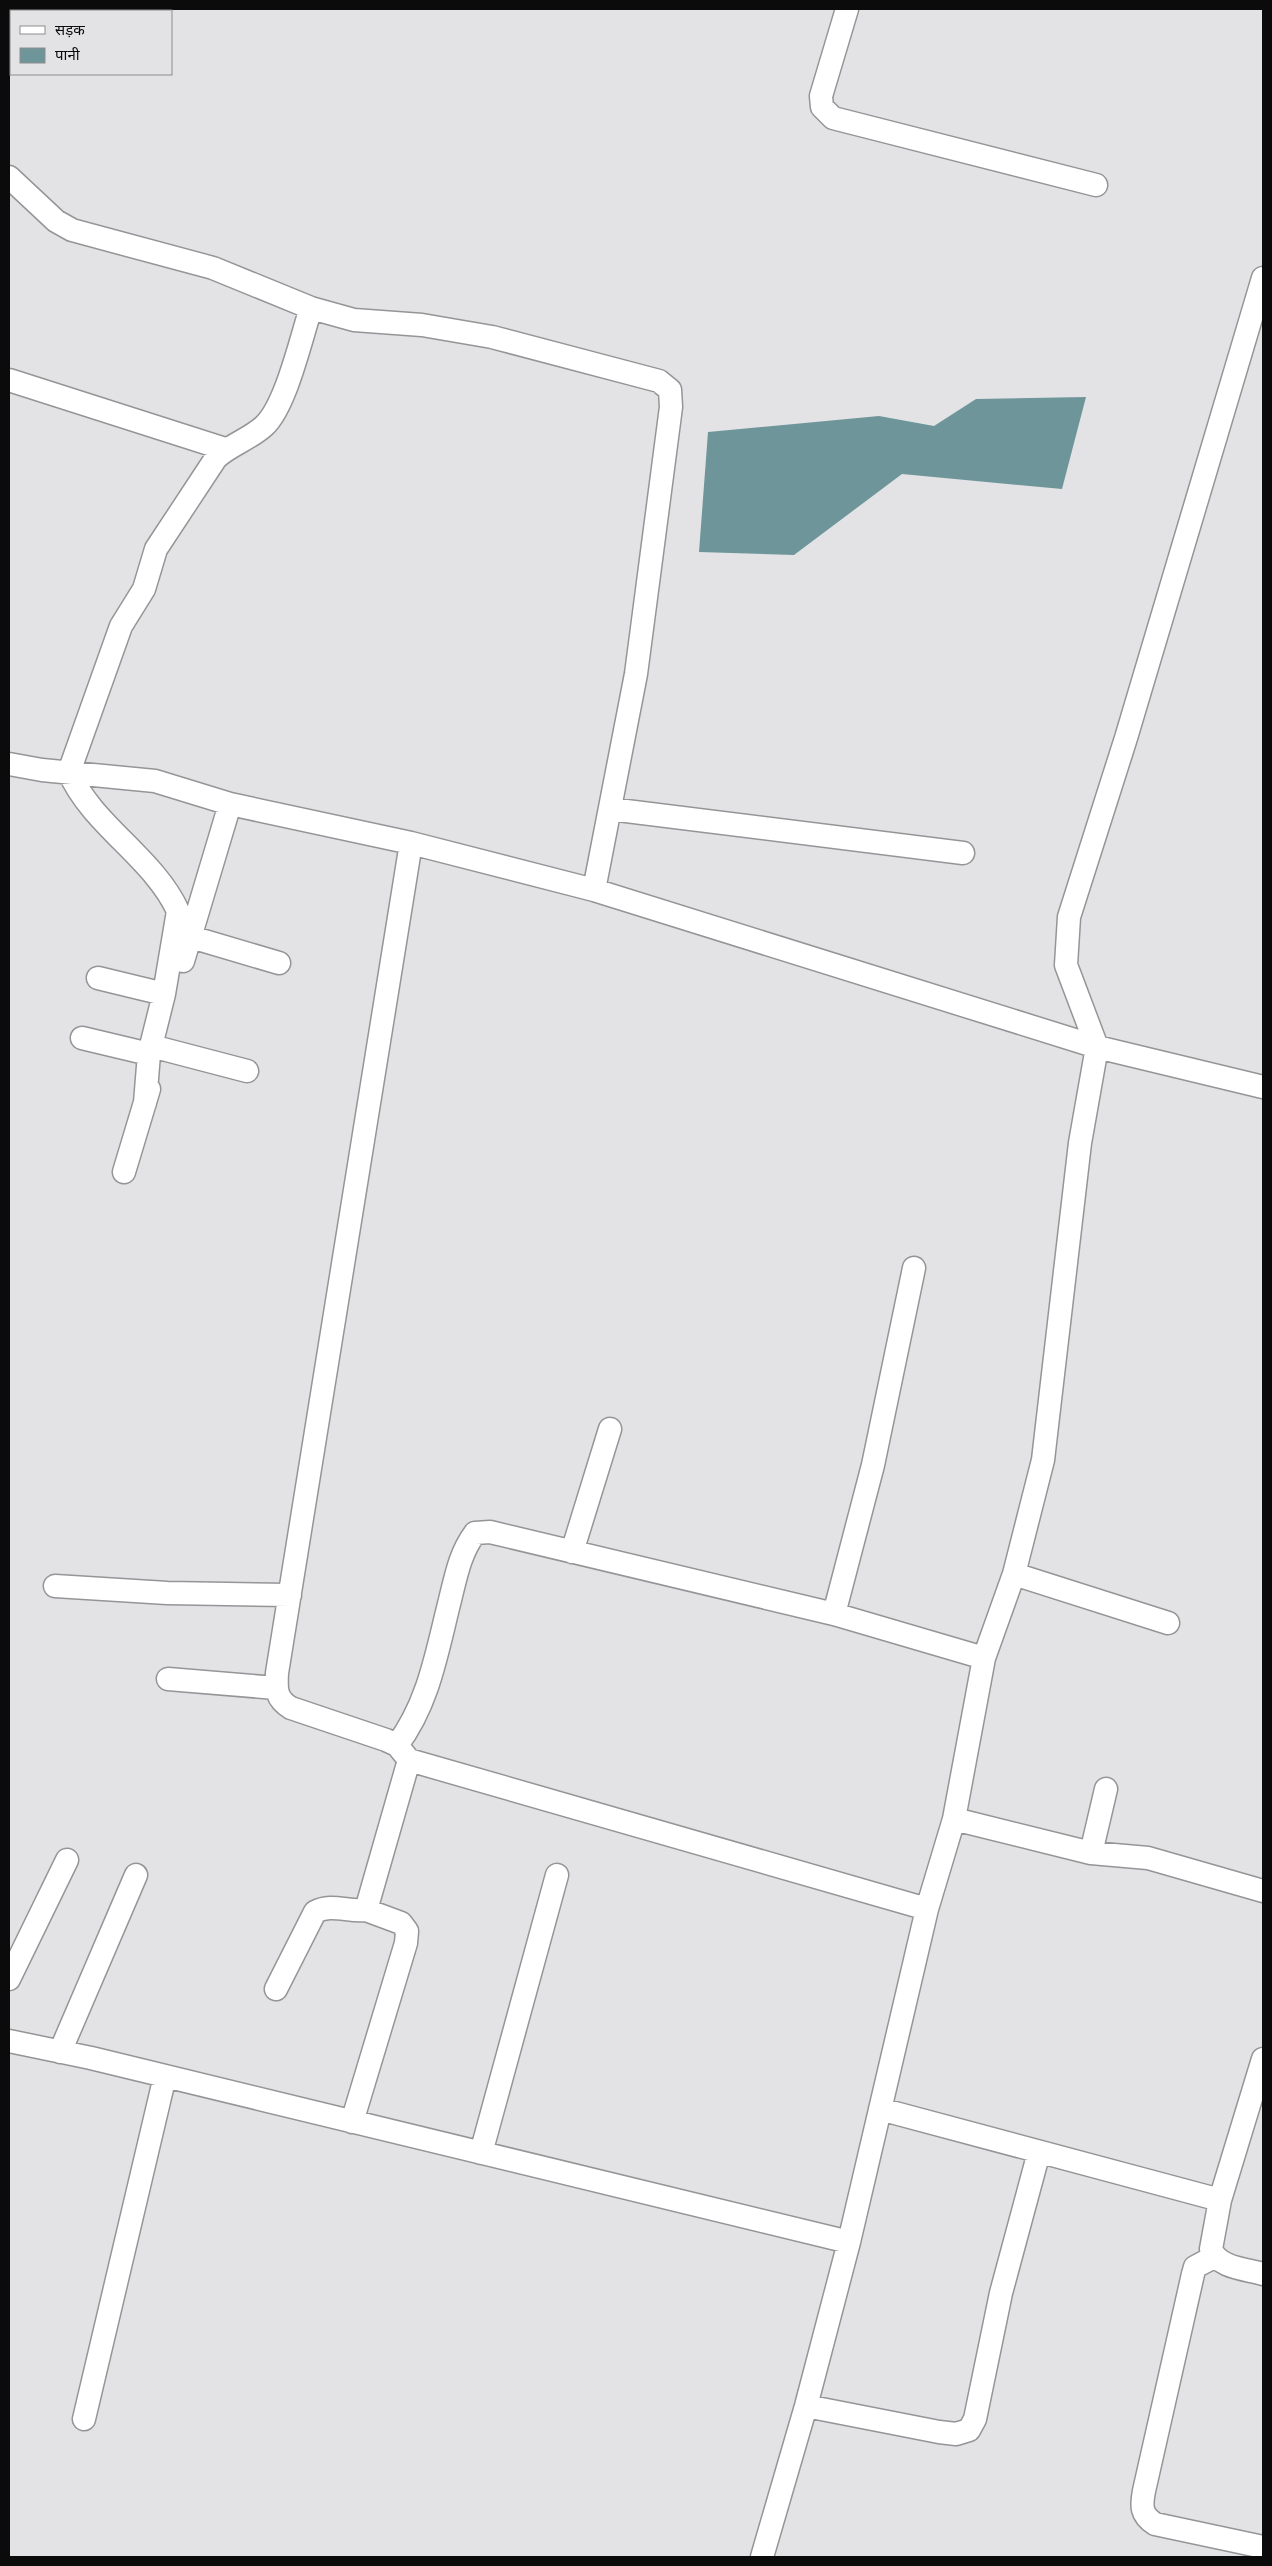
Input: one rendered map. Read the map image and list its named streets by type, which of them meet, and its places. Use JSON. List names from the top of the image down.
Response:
{
  "legend": ["सड़क", "पानी"]
}
